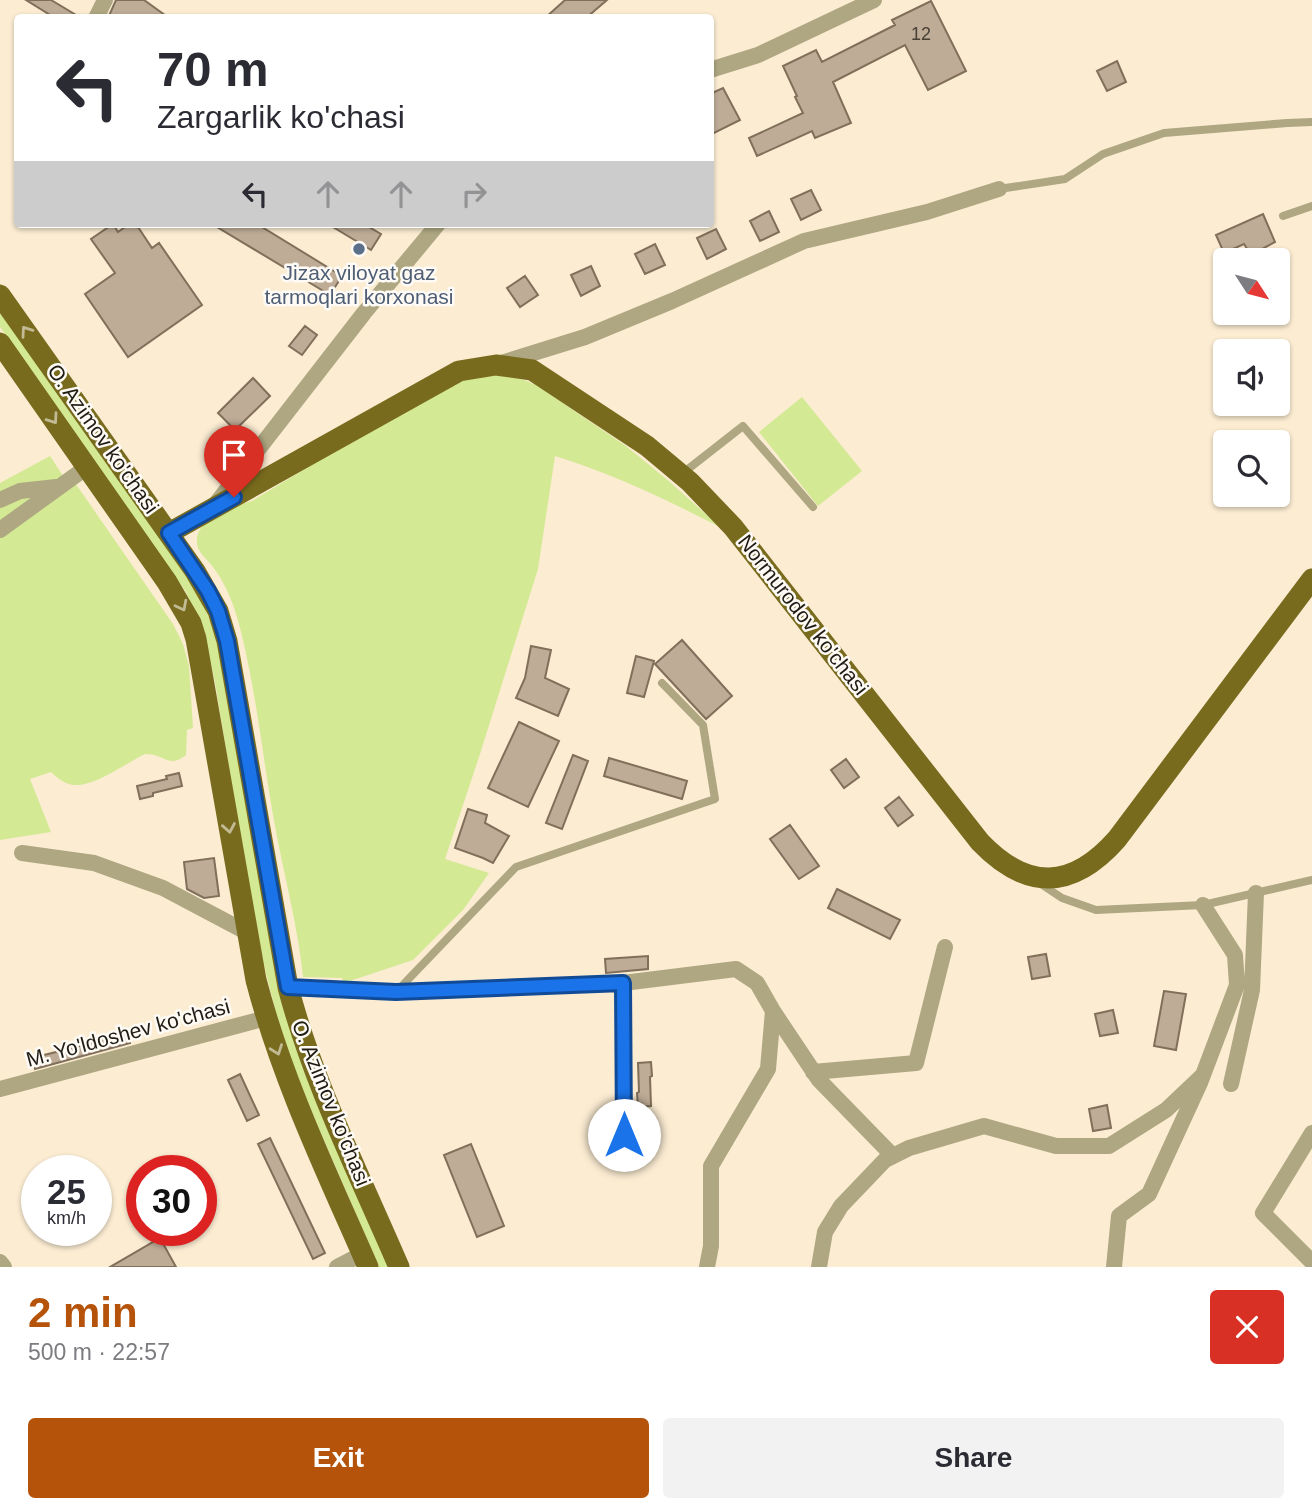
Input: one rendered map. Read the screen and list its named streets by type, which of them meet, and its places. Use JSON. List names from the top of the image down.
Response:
{
  "streets": {
    "main road": ["O. Azimov ko'chasi", "Normurodov ko'chasi"],
    "street": ["M. Yo'ldoshev ko'chasi"]
  },
  "crossings": [
    ["O. Azimov ko'chasi", "Normurodov ko'chasi"],
    ["O. Azimov ko'chasi", "M. Yo'ldoshev ko'chasi"]
  ],
  "places": ["Jizax viloyat gaz tarmoqlari korxonasi"],
  "house_numbers": ["12"],
  "north": "bottom right",
  "page": {
    "turn": ["70 m", "Zargarlik ko'chasi"],
    "speed": "25 km/h",
    "limit": "30",
    "heading": ["2 min", "500 m · 22:57"],
    "buttons": ["Exit", "Share"]
  }
}
